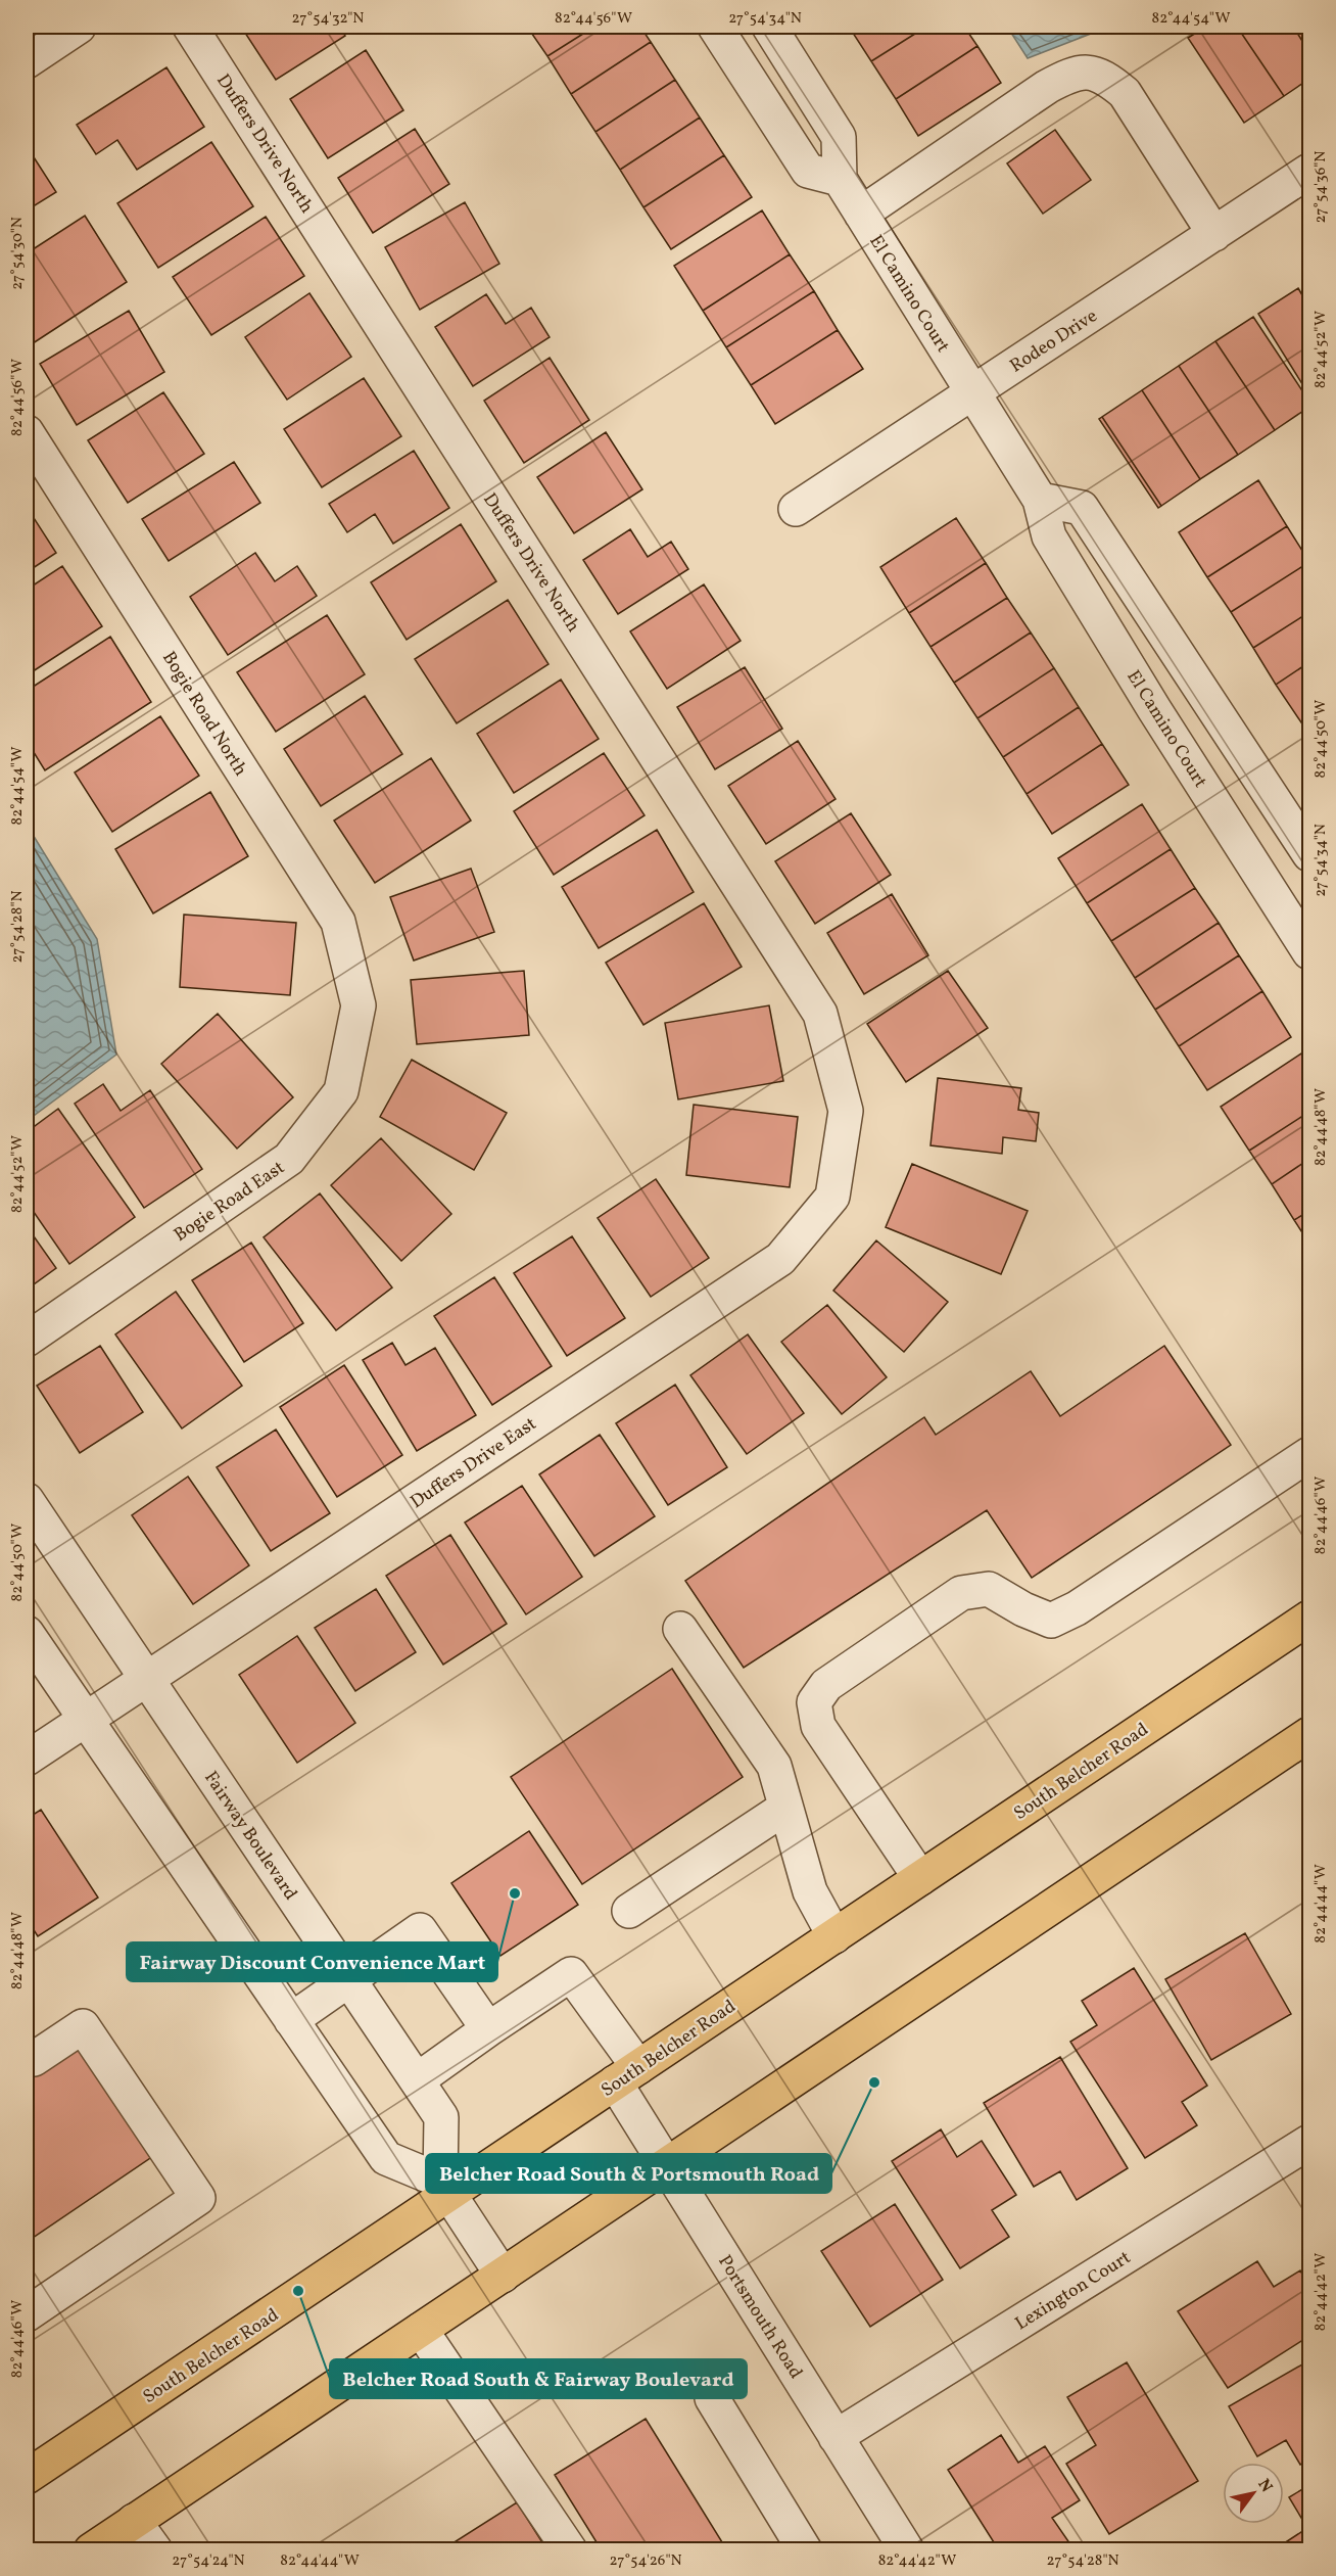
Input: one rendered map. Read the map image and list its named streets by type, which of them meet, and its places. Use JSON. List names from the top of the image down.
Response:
{
  "streets": {
    "main road": ["South Belcher Road"],
    "street": [
      "Duffers Drive North",
      "El Camino Court",
      "Rodeo Drive",
      "Bogie Road North",
      "Bogie Road East",
      "Duffers Drive East",
      "Fairway Boulevard",
      "Lexington Court",
      "Portsmouth Road"
    ]
  },
  "crossings": [
    ["Duffers Drive North", "Duffers Drive East"],
    ["El Camino Court", "Rodeo Drive"],
    ["Bogie Road North", "Bogie Road East"],
    ["Duffers Drive East", "Fairway Boulevard"],
    ["South Belcher Road", "Fairway Boulevard"],
    ["South Belcher Road", "Portsmouth Road"],
    ["Lexington Court", "Portsmouth Road"]
  ],
  "places": ["Fairway Discount Convenience Mart", "Belcher Road South & Portsmouth Road", "Belcher Road South & Fairway Boulevard"],
  "north": "top right",
  "coordinates": [
    "27°54'32\"N",
    "82°44'56\"W",
    "27°54'34\"N",
    "82°44'54\"W",
    "27°54'36\"N",
    "27°54'30\"N",
    "82°44'52\"W",
    "82°44'50\"W",
    "27°54'28\"N",
    "82°44'48\"W",
    "82°44'46\"W",
    "82°44'44\"W",
    "82°44'42\"W",
    "27°54'24\"N",
    "27°54'26\"N"
  ]
}
